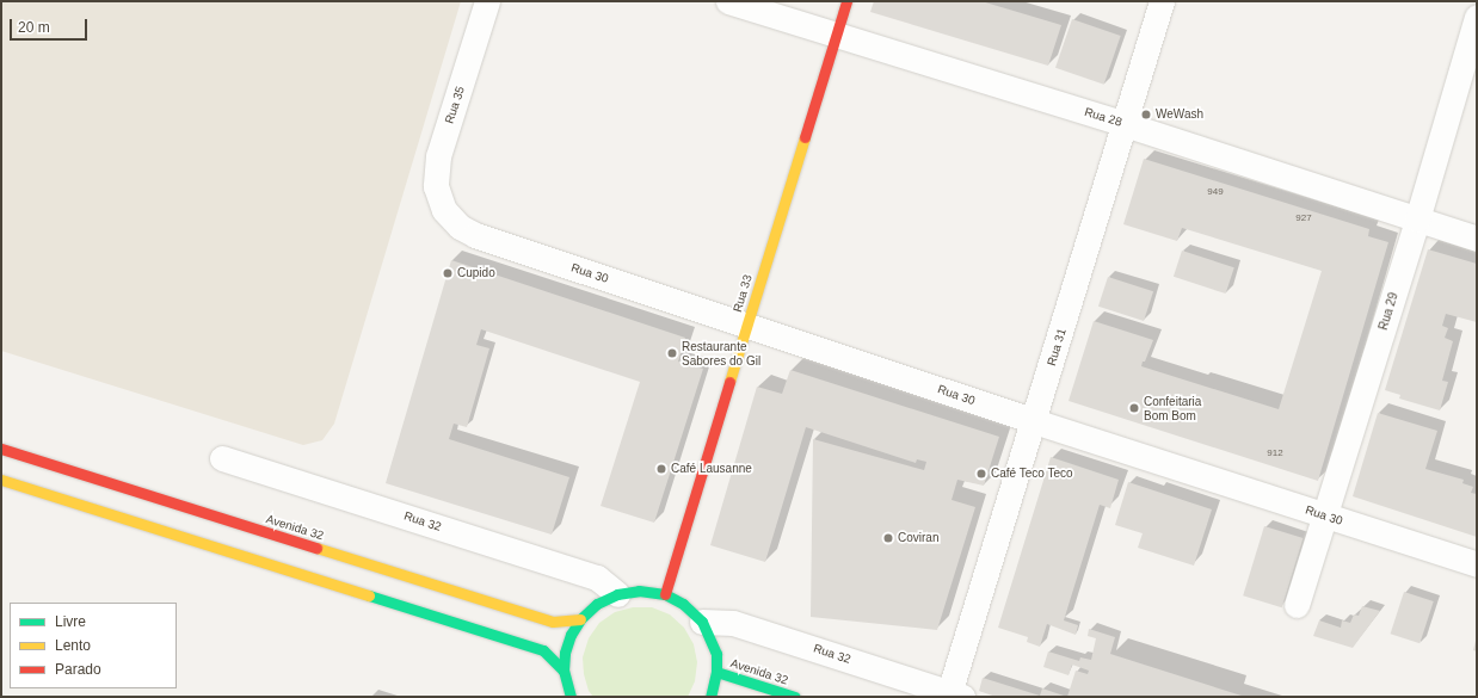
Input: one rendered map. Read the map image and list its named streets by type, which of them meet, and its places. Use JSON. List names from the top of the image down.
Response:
{
  "streets": {
    "main road": ["Rua 33", "Avenida 32"],
    "street": [
      "Rua 35",
      "Rua 28",
      "Rua 30",
      "Rua 29",
      "Rua 31",
      "Rua 32"
    ]
  },
  "crossings": [
    ["Rua 35", "Rua 30"],
    ["Rua 28", "Rua 33"],
    ["Rua 28", "Rua 29"],
    ["Rua 28", "Rua 31"],
    ["Rua 30", "Rua 33"],
    ["Rua 30", "Rua 29"],
    ["Rua 30", "Rua 31"],
    ["Rua 31", "Rua 32"]
  ],
  "places": [
    "WeWash",
    "Cupido",
    "Restaurante Sabores do Gil",
    "Confeitaria Bom Bom",
    "Café Lausanne",
    "Café Teco Teco",
    "Coviran"
  ],
  "house_numbers": ["949", "927", "912"],
  "legend": ["Livre", "Lento", "Parado"],
  "scale_bar": "20 m"
}
